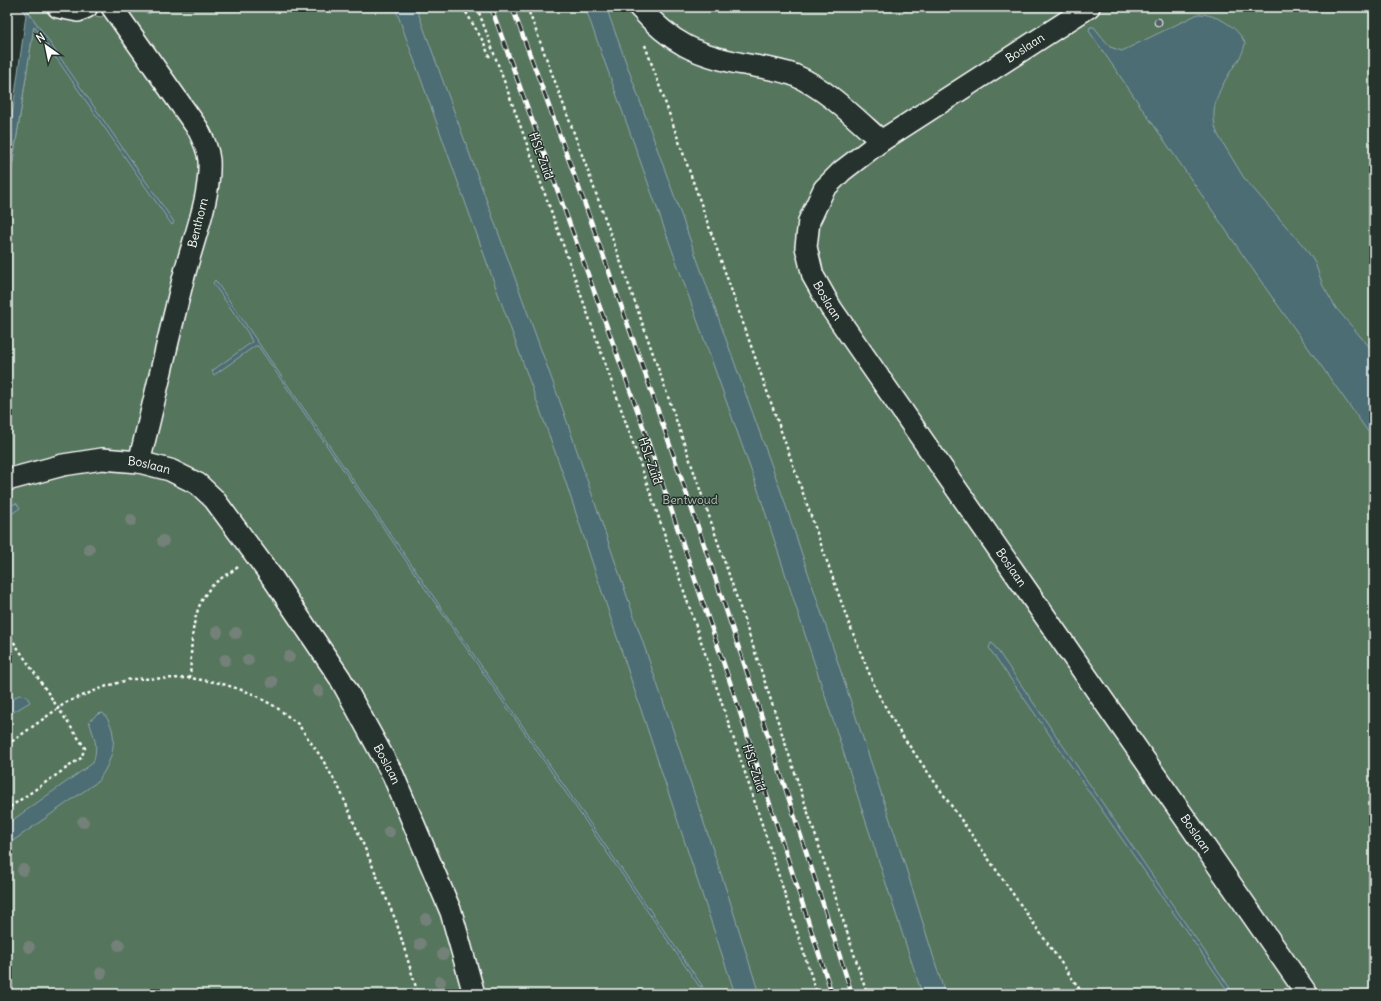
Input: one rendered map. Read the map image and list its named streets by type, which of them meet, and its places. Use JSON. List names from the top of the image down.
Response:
{
  "streets": {
    "street": ["Boslaan", "Benthorn"],
    "path": ["HSL-Zuid"]
  },
  "crossings": [
    ["Boslaan", "Benthorn"]
  ],
  "parks": ["Bentwoud"],
  "north": "top left"
}
